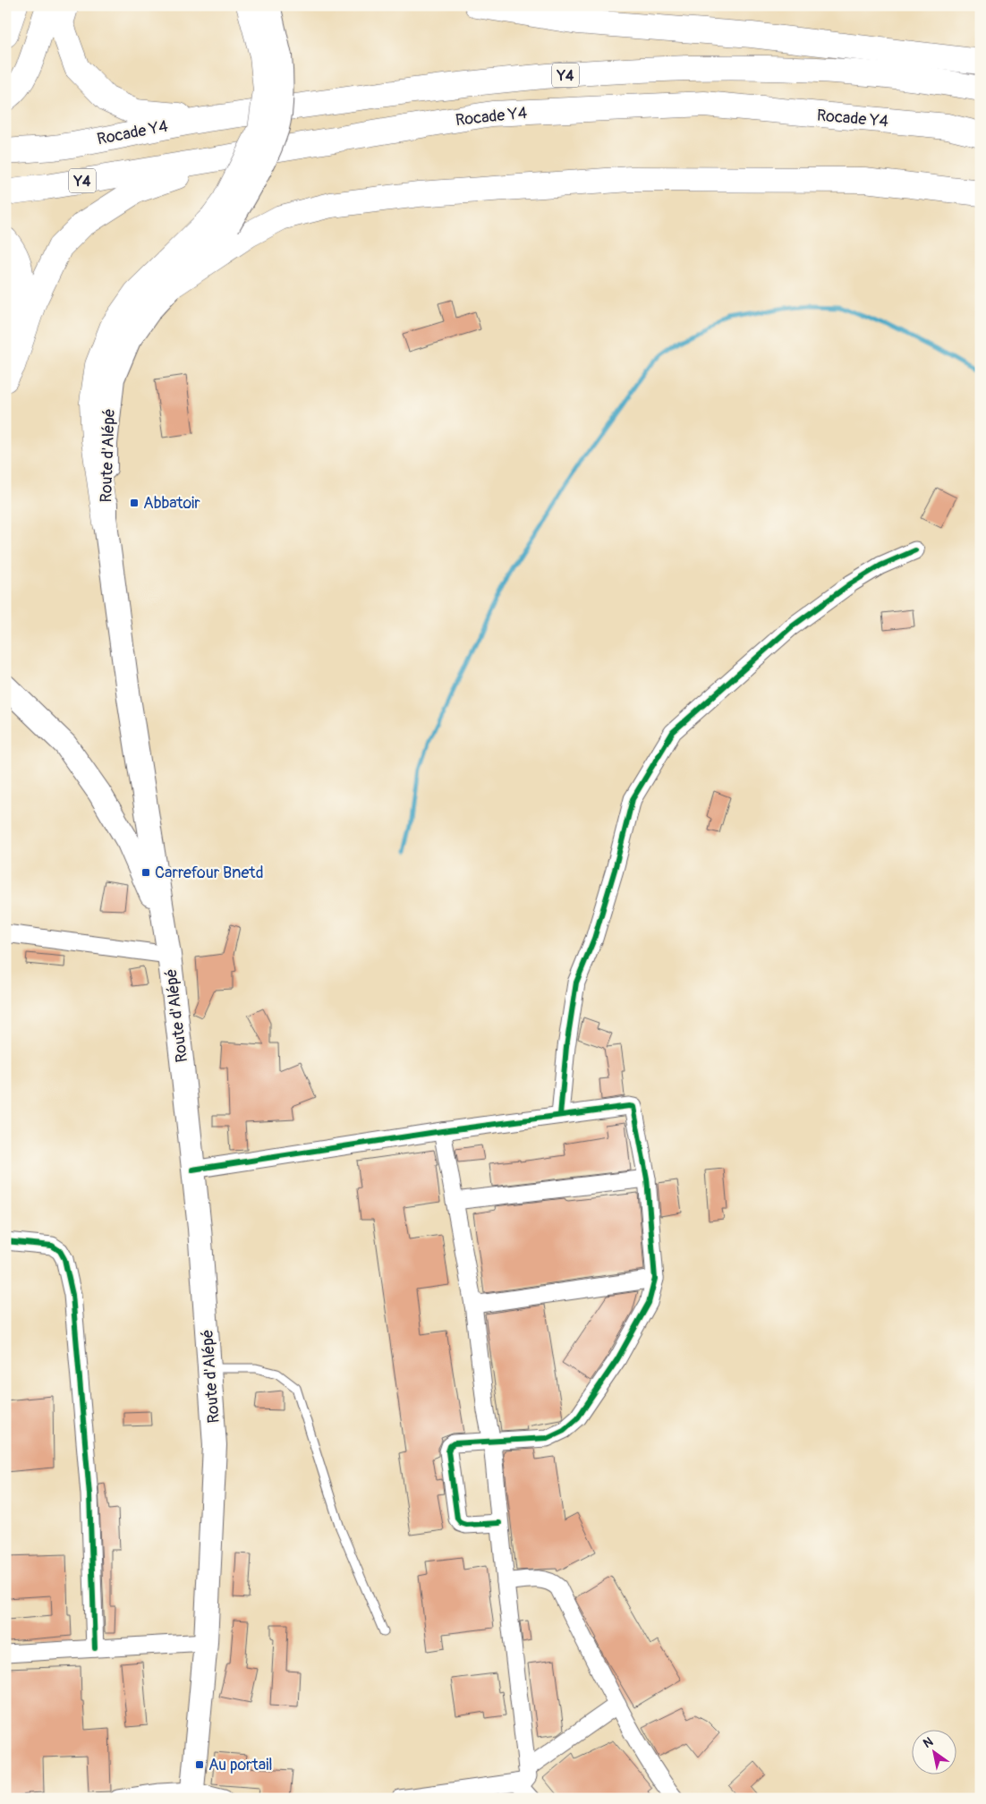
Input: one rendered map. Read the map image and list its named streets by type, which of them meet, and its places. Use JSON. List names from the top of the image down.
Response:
{
  "streets": {
    "highway": ["Y4", "Rocade Y4"],
    "main road": ["Route d'Alépé"]
  },
  "places": {
    "transit": ["Abbatoir", "Carrefour Bnetd", "Au portail"]
  },
  "north": "top left"
}
